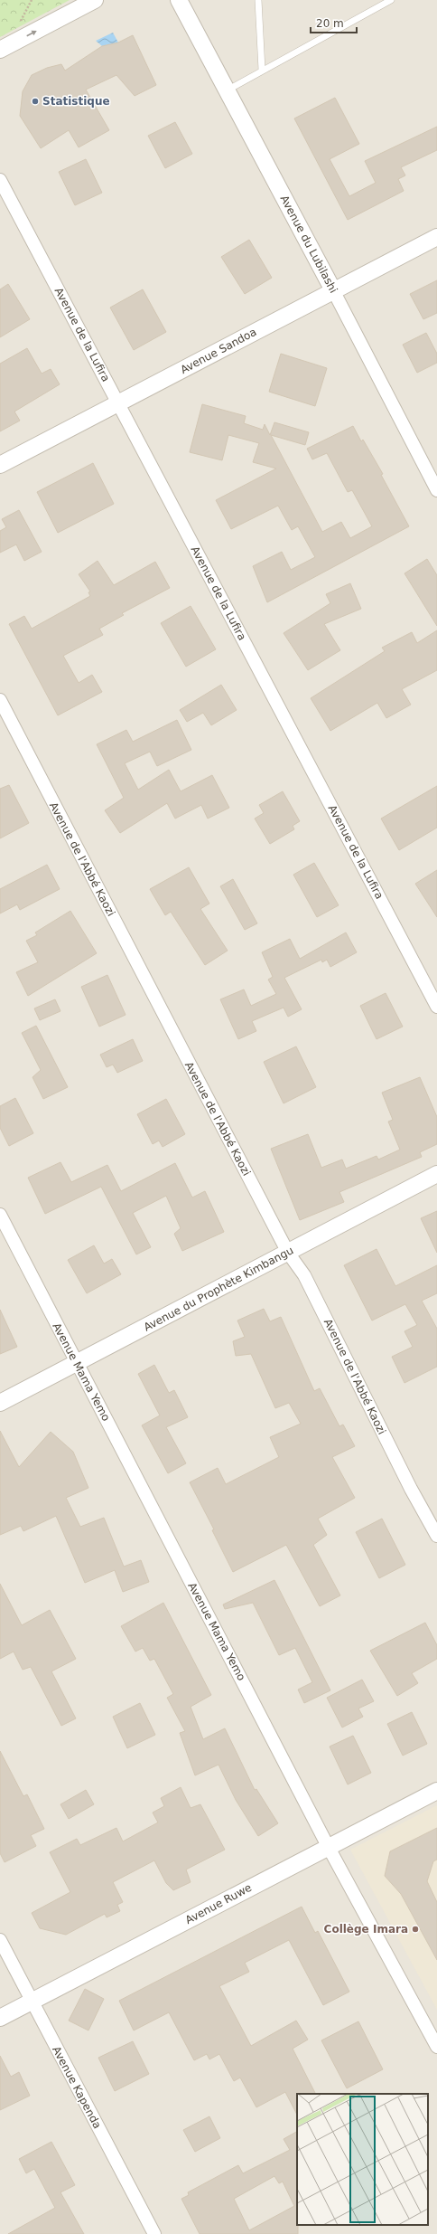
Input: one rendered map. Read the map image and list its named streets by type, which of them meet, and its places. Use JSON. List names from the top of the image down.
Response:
{
  "streets": {
    "street": [
      "Avenue du Lubilashi",
      "Avenue de la Lufira",
      "Avenue Sandoa",
      "Avenue de l'Abbé Kaozi",
      "Avenue du Prophète Kimbangu",
      "Avenue Mama Yemo",
      "Avenue Ruwe",
      "Avenue Kapenda"
    ]
  },
  "crossings": [
    ["Avenue du Lubilashi", "Avenue Sandoa"],
    ["Avenue de la Lufira", "Avenue Sandoa"],
    ["Avenue de l'Abbé Kaozi", "Avenue du Prophète Kimbangu"],
    ["Avenue du Prophète Kimbangu", "Avenue Mama Yemo"],
    ["Avenue Mama Yemo", "Avenue Ruwe"],
    ["Avenue Ruwe", "Avenue Kapenda"]
  ],
  "places": ["Statistique", "Collège Imara"],
  "scale_bar": "20 m"
}
